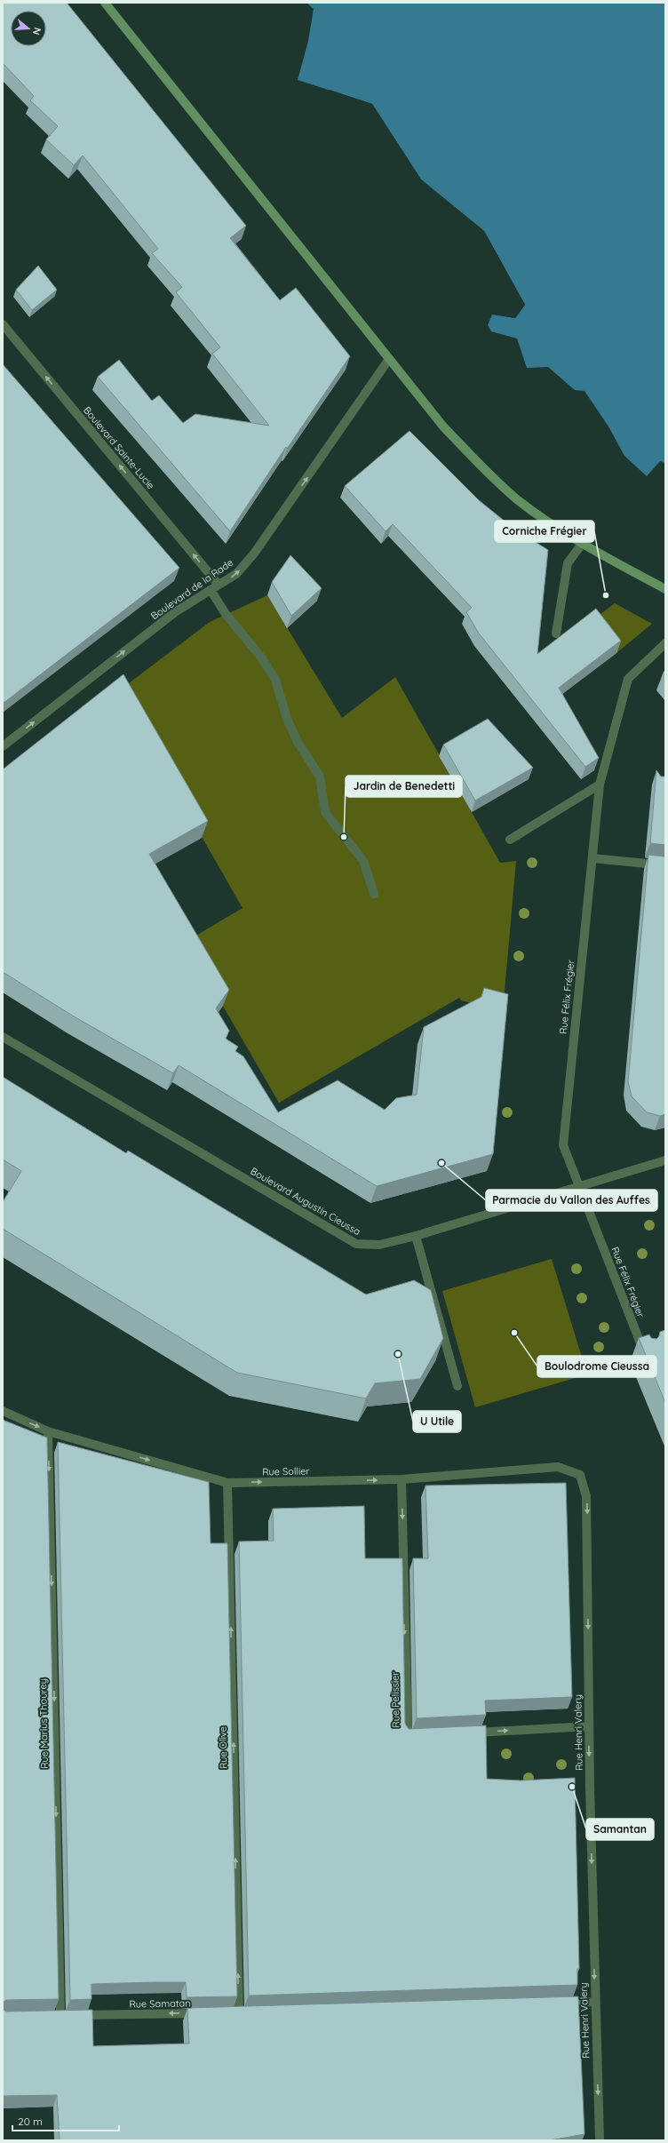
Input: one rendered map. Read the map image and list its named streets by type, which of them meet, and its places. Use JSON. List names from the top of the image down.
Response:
{
  "streets": {
    "street": [
      "Boulevard Sainte-Lucie",
      "Boulevard de la Rade",
      "Rue Félix Frégier",
      "Boulevard Augustin Cieussa",
      "Rue Sollier",
      "Rue Pelissier",
      "Rue Marius Thourey",
      "Rue Henri Valery",
      "Rue Olive",
      "Rue Samatan"
    ]
  },
  "crossings": [
    ["Boulevard Sainte-Lucie", "Boulevard de la Rade"],
    ["Rue Félix Frégier", "Boulevard Augustin Cieussa"],
    ["Rue Sollier", "Rue Pelissier"],
    ["Rue Sollier", "Rue Marius Thourey"],
    ["Rue Sollier", "Rue Henri Valery"],
    ["Rue Sollier", "Rue Olive"],
    ["Rue Marius Thourey", "Rue Samatan"]
  ],
  "one_way": [
    "Boulevard Sainte-Lucie",
    "Boulevard de la Rade",
    "Rue Sollier",
    "Rue Pelissier",
    "Rue Marius Thourey",
    "Rue Henri Valery",
    "Rue Olive",
    "Rue Samatan"
  ],
  "places": [
    "Corniche Frégier",
    "Jardin de Benedetti",
    "Parmacie du Vallon des Auffes",
    "Boulodrome Cieussa",
    "U Utile",
    "Samantan"
  ],
  "scale_bar": "20 m",
  "north": "right"
}
